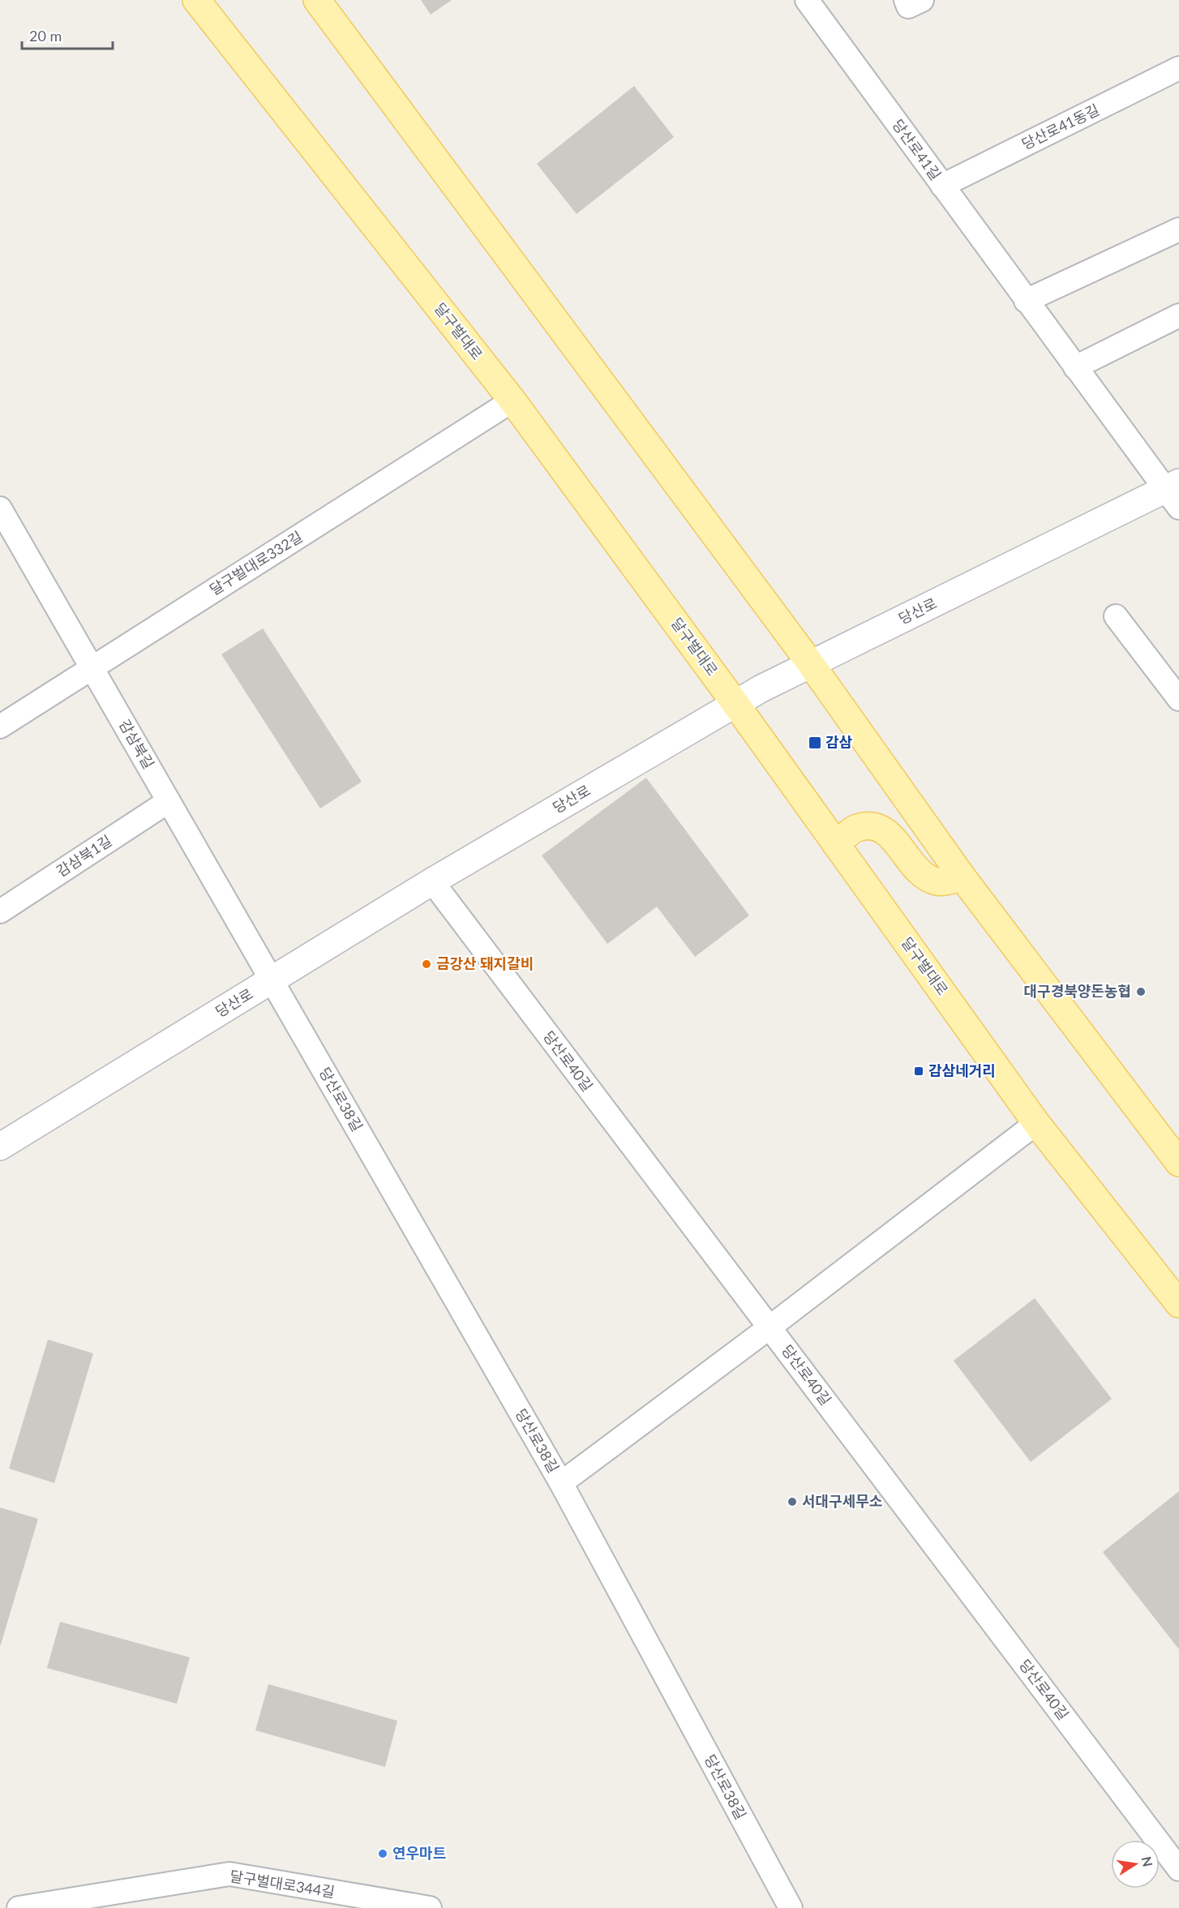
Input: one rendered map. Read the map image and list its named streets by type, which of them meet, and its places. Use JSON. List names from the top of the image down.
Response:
{
  "streets": {
    "main road": ["달구벌대로", "당산로"],
    "street": [
      "당산로41동길",
      "당산로41길",
      "달구벌대로332길",
      "감삼북길",
      "감삼북1길",
      "당산로40길",
      "당산로38길",
      "달구벌대로344길"
    ]
  },
  "crossings": [
    ["당산로41동길", "당산로41길"],
    ["당산로41길", "당산로"],
    ["달구벌대로", "달구벌대로332길"],
    ["달구벌대로", "당산로"],
    ["달구벌대로332길", "감삼북길"],
    ["당산로", "감삼북길"],
    ["당산로", "당산로40길"],
    ["당산로", "당산로38길"],
    ["감삼북길", "감삼북1길"],
    ["감삼북길", "당산로38길"]
  ],
  "places": {
    "transit": ["감삼", "감삼네거리"],
    "other": [
      "금강산 돼지갈비",
      "대구경북양돈농협",
      "서대구세무소",
      "연우마트"
    ]
  },
  "scale_bar": "20 m",
  "north": "right"
}
